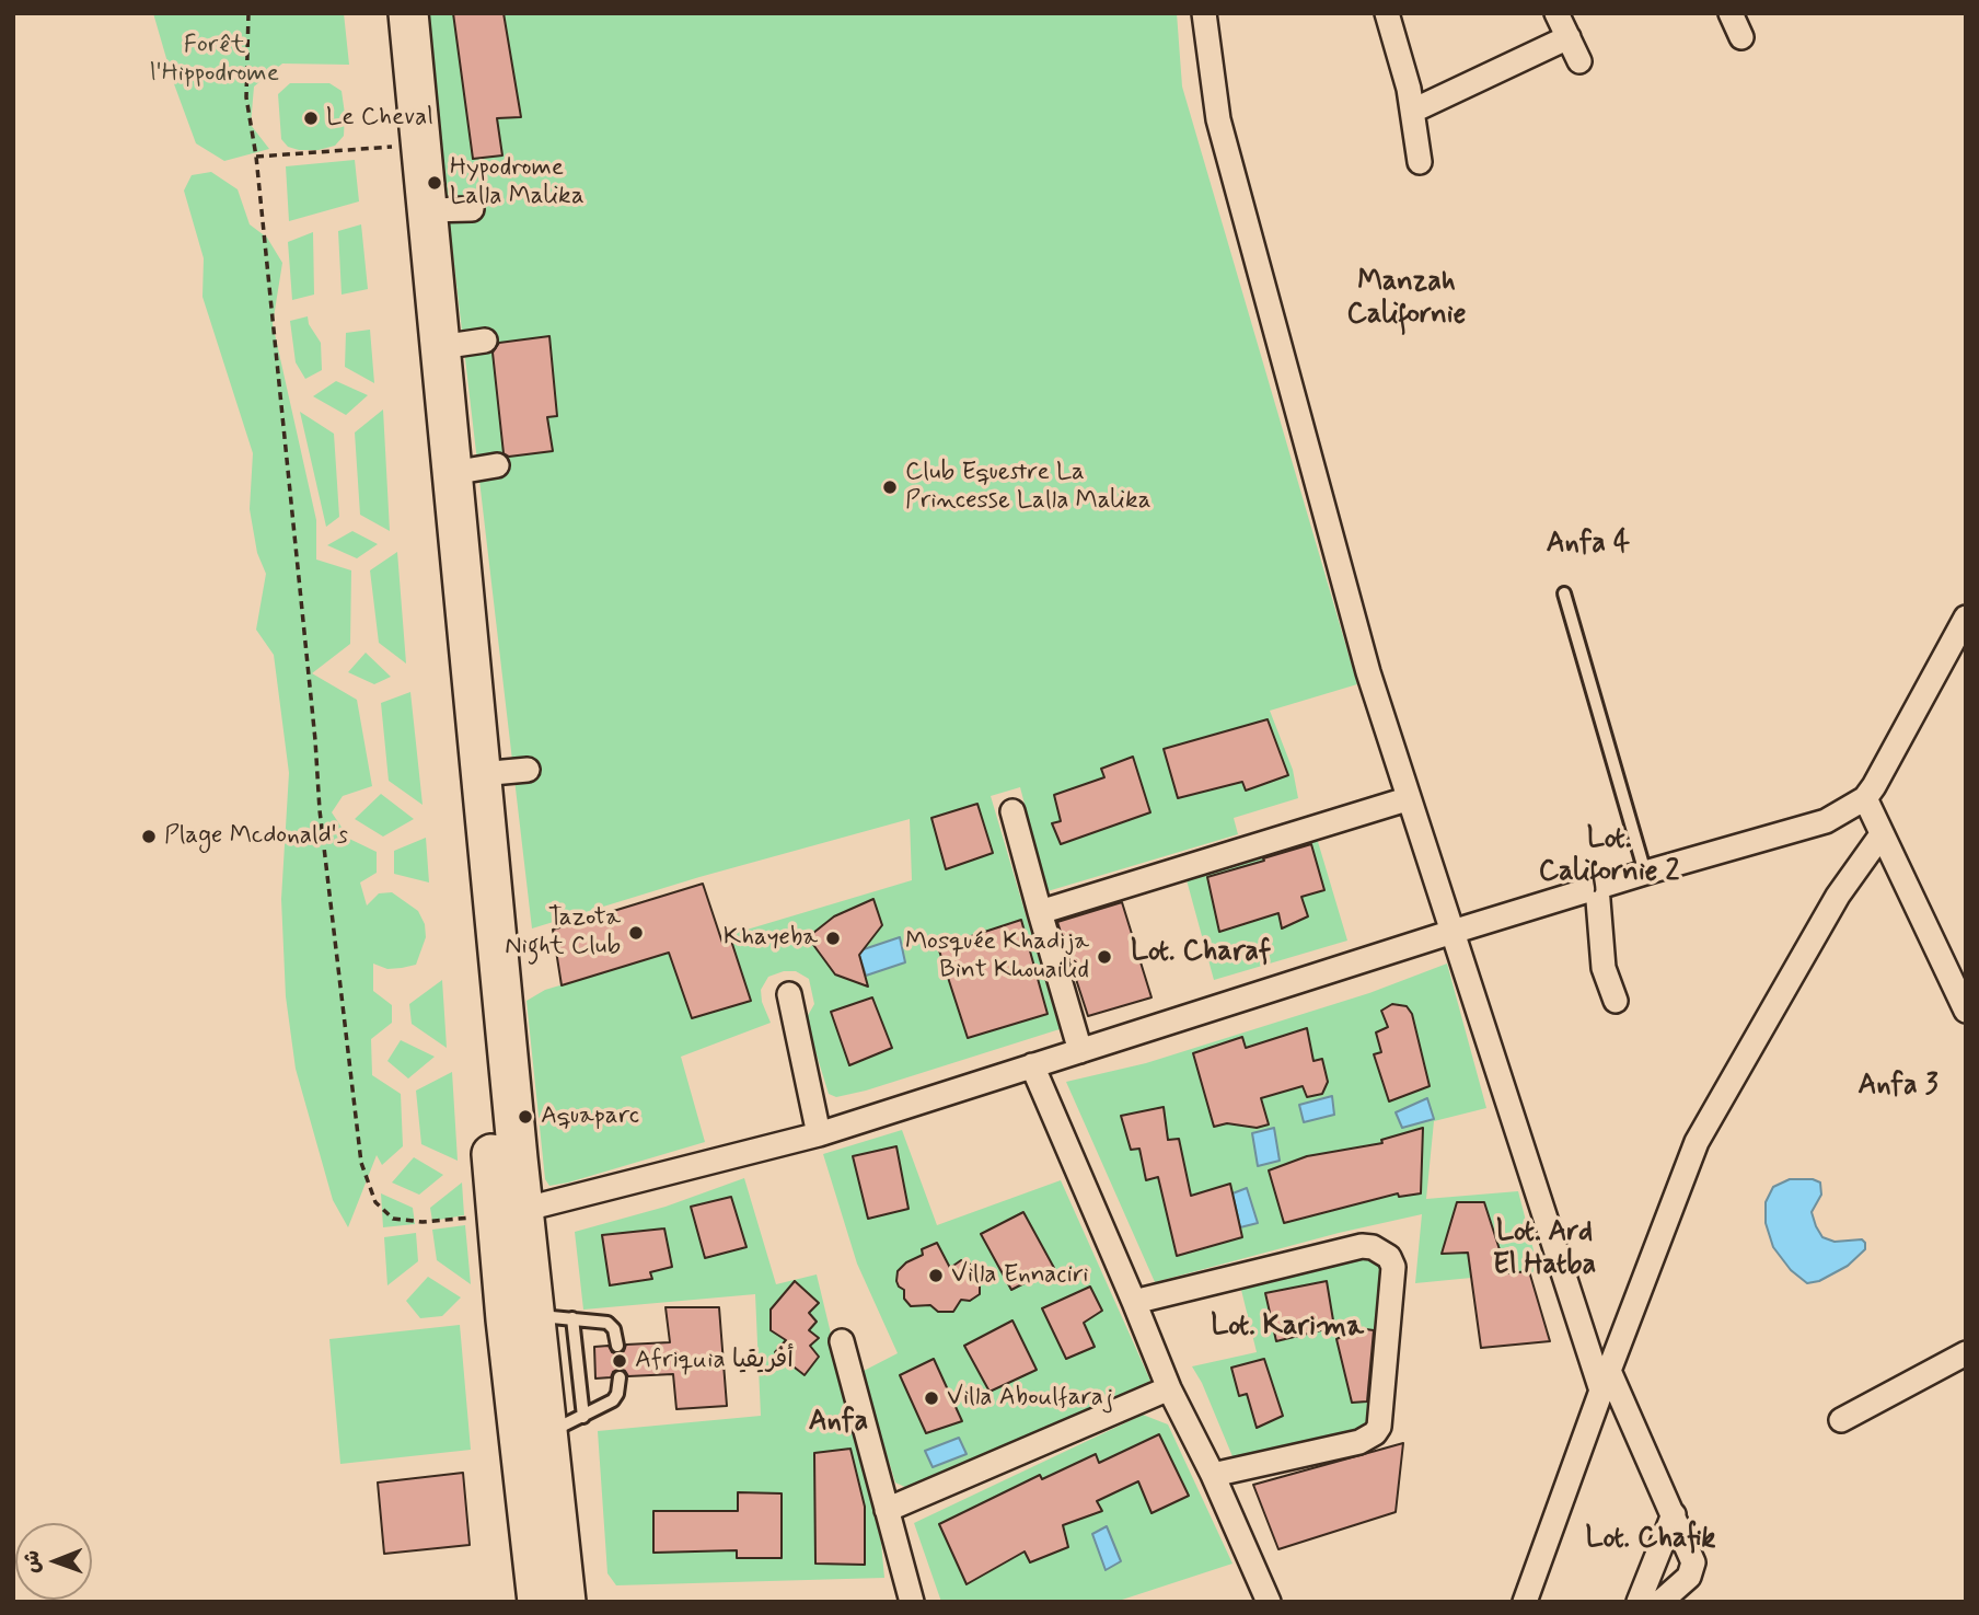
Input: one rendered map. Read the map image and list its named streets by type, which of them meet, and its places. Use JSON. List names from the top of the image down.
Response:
{
  "districts": [
    "Manzah Californie",
    "Anfa 4",
    "Lot. Californie 2",
    "Lot. Charaf",
    "Anfa 3",
    "Lot. Ard El Hatba",
    "Lot. Karima",
    "Anfa",
    "Lot. Chafik"
  ],
  "parks": ["Forêt l'Hippodrome"],
  "places": [
    "Le Cheval",
    "Hypodrome Lalla Malika",
    "Club Equestre La Princesse Lalla Malika",
    "Plage Mcdonald's",
    "Tazota Night Club",
    "Khayeba",
    "Mosquée Khadija Bint Khouailid",
    "Aquaparc",
    "Villa Ennaciri",
    "Afriquia أفريقيا",
    "Villa Aboulfaraj"
  ],
  "north": "left"
}
